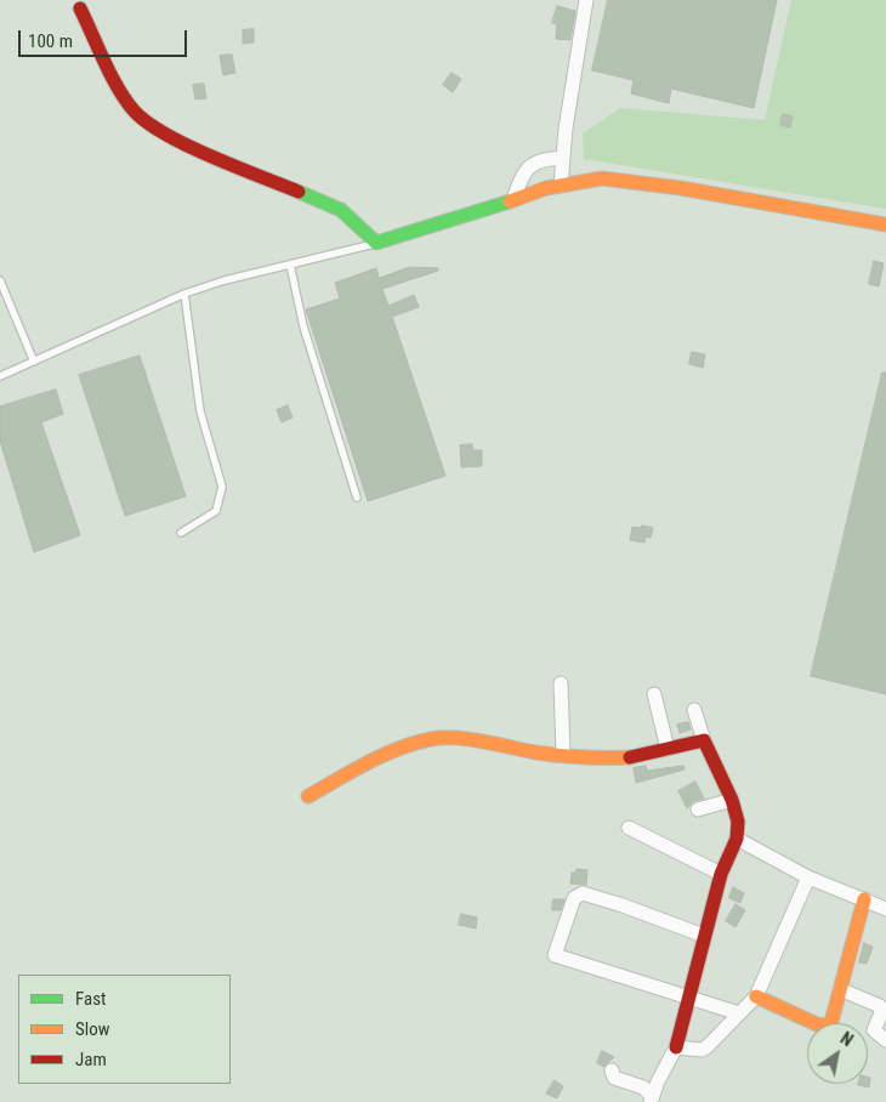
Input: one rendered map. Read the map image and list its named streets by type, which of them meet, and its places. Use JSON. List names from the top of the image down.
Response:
{
  "legend": ["Fast", "Slow", "Jam"],
  "scale_bar": "100 m",
  "north": "top right"
}
